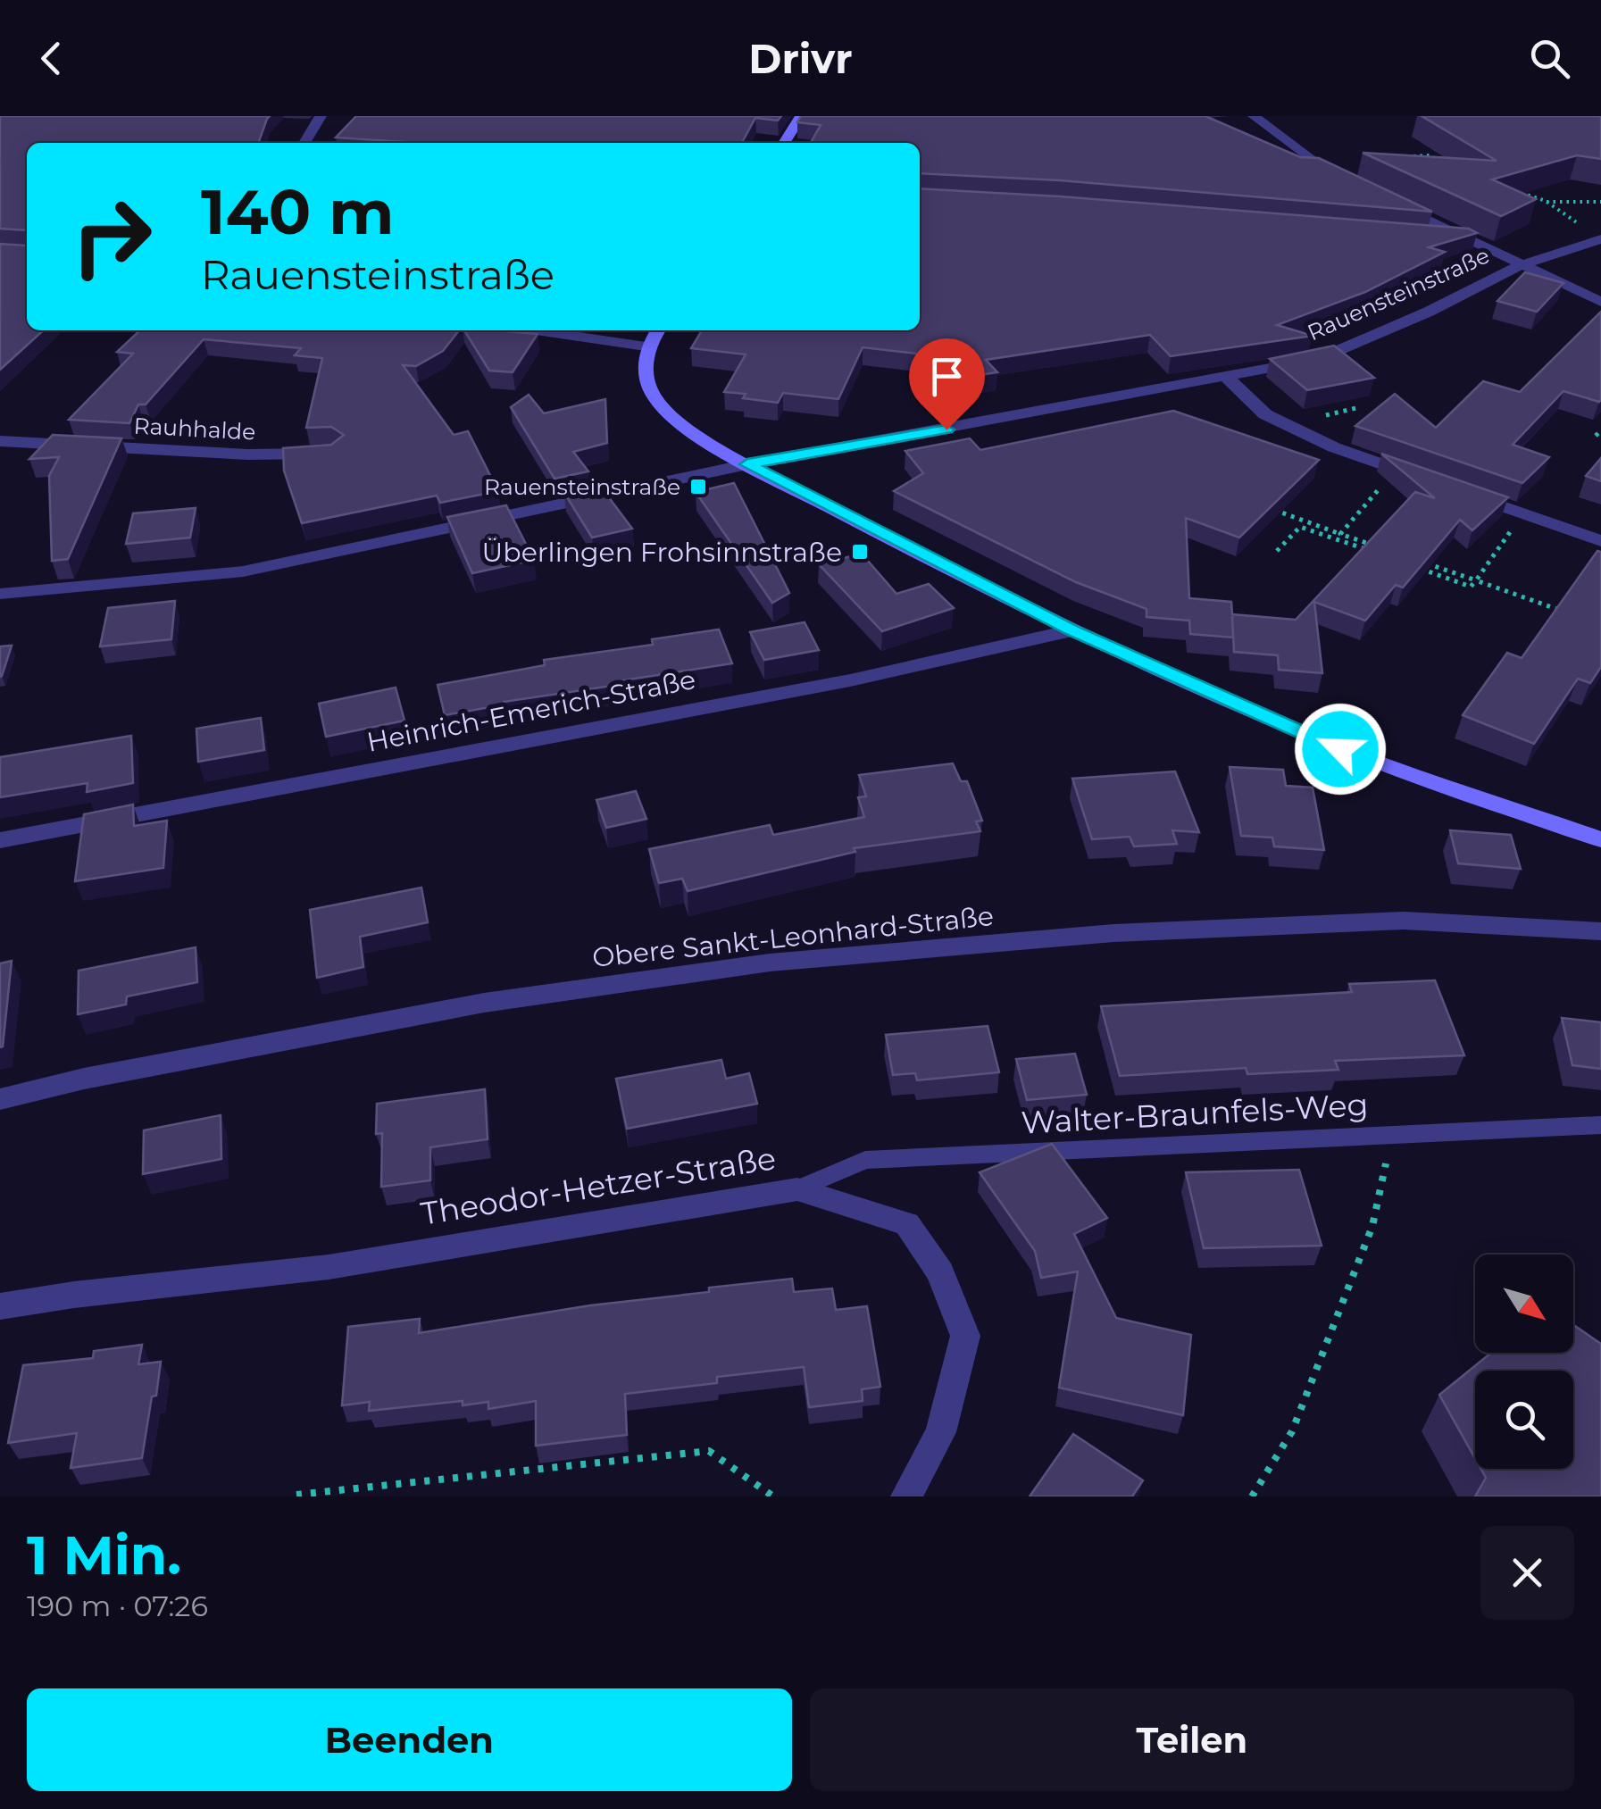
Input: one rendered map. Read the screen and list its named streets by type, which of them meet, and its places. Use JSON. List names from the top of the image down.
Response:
{
  "streets": {
    "street": [
      "Rauensteinstraße",
      "Rauhhalde",
      "Heinrich-Emerich-Straße",
      "Obere Sankt-Leonhard-Straße",
      "Theodor-Hetzer-Straße"
    ],
    "lane": ["Walter-Braunfels-Weg"]
  },
  "crossings": [
    ["Walter-Braunfels-Weg", "Theodor-Hetzer-Straße"]
  ],
  "places": {
    "transit": ["Rauensteinstraße", "Überlingen Frohsinnstraße"]
  },
  "north": "bottom right",
  "page": {
    "header": "Drivr",
    "turn": ["140 m", "Rauensteinstraße"],
    "heading": ["1 Min.", "190 m · 07:26"],
    "buttons": ["Beenden", "Teilen"]
  }
}
